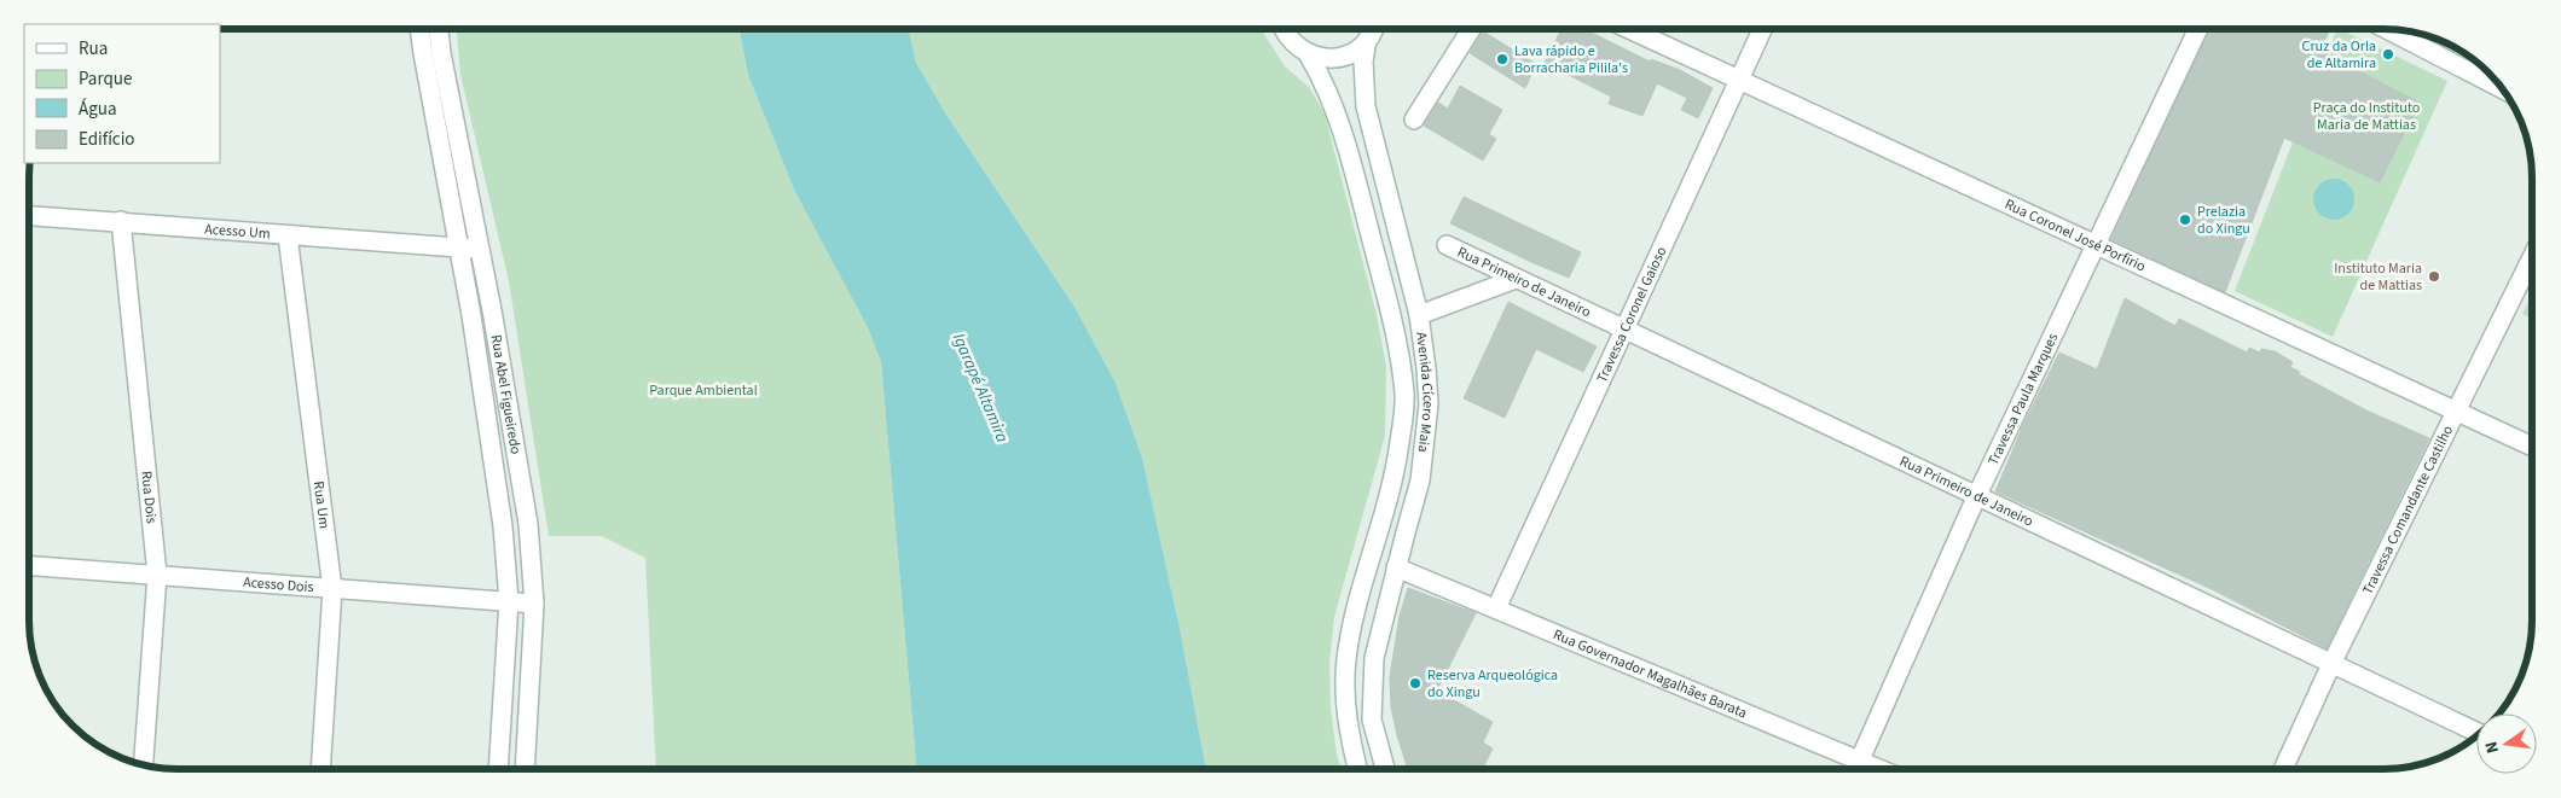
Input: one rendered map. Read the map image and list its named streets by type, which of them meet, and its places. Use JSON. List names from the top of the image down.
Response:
{
  "streets": {
    "street": [
      "Acesso Um",
      "Rua Coronel José Porfírio",
      "Rua Primeiro de Janeiro",
      "Travessa Coronel Gaioso",
      "Avenida Cícero Maia",
      "Rua Abel Figueiredo",
      "Travessa Paula Marques",
      "Rua Dois",
      "Rua Um",
      "Travessa Comandante Castilho",
      "Acesso Dois",
      "Rua Governador Magalhães Barata"
    ]
  },
  "crossings": [
    ["Acesso Um", "Rua Abel Figueiredo"],
    ["Acesso Um", "Rua Dois"],
    ["Acesso Um", "Rua Um"],
    ["Rua Coronel José Porfírio", "Travessa Coronel Gaioso"],
    ["Rua Coronel José Porfírio", "Travessa Paula Marques"],
    ["Rua Coronel José Porfírio", "Travessa Comandante Castilho"],
    ["Rua Primeiro de Janeiro", "Travessa Coronel Gaioso"],
    ["Rua Primeiro de Janeiro", "Travessa Paula Marques"],
    ["Rua Primeiro de Janeiro", "Travessa Comandante Castilho"],
    ["Travessa Coronel Gaioso", "Rua Governador Magalhães Barata"],
    ["Avenida Cícero Maia", "Rua Governador Magalhães Barata"],
    ["Rua Abel Figueiredo", "Acesso Dois"],
    ["Travessa Paula Marques", "Rua Governador Magalhães Barata"],
    ["Rua Dois", "Acesso Dois"],
    ["Rua Um", "Acesso Dois"]
  ],
  "water": ["Igarapé Altamira"],
  "parks": ["Praça do Instituto Maria de Mattias", "Parque Ambiental"],
  "places": [
    "Cruz da Orla de Altamira",
    "Lava rápido e Borracharia Pilila's",
    "Prelazia do Xingu",
    "Instituto Maria de Mattias",
    "Reserva Arqueológica do Xingu"
  ],
  "legend": [
    "Rua",
    "Parque",
    "Água",
    "Edifício"
  ],
  "north": "left"
}
